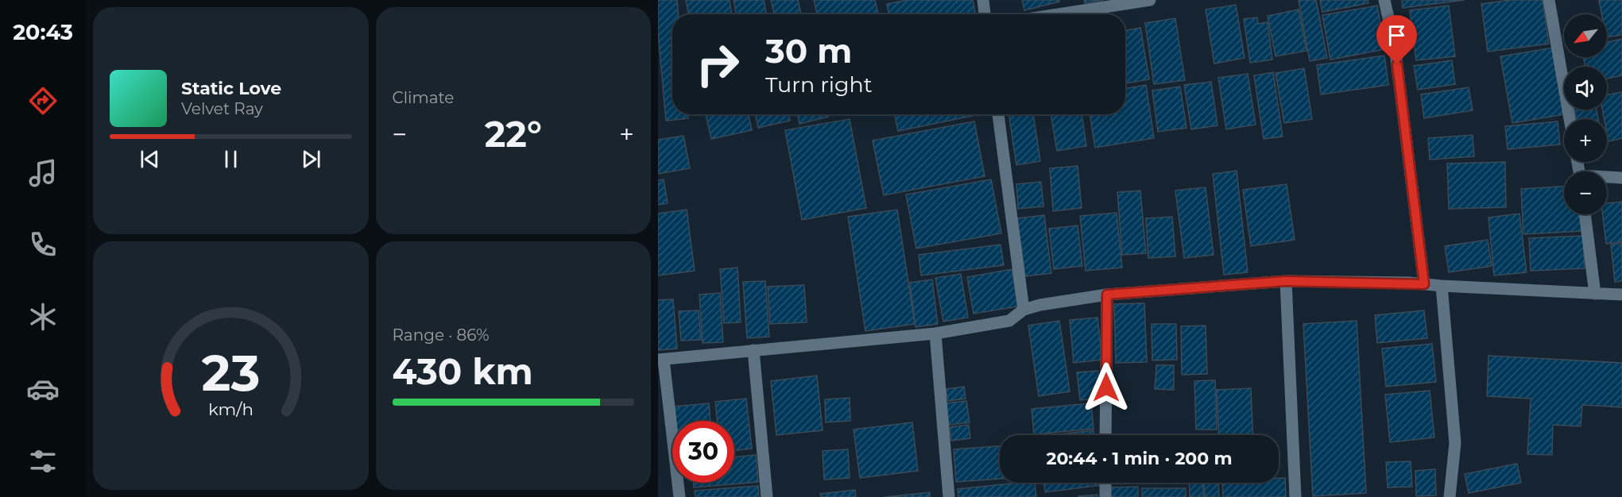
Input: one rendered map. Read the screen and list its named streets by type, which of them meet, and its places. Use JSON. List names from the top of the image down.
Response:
{
  "north": "bottom left",
  "page": {
    "tabs": "20:43",
    "tile": [
      "Climate",
      ["Range · 86%", "430 km"]
    ],
    "map_buttons": ["+", "−"],
    "turn": ["30 m", "Turn right"],
    "song": ["Static Love", "Velvet Ray"],
    "heat": ["−", "22°", "+"],
    "limit": "30",
    "trip": "20:44 · 1 min · 200 m",
    "gauge": ["23", "km/h"]
  }
}
